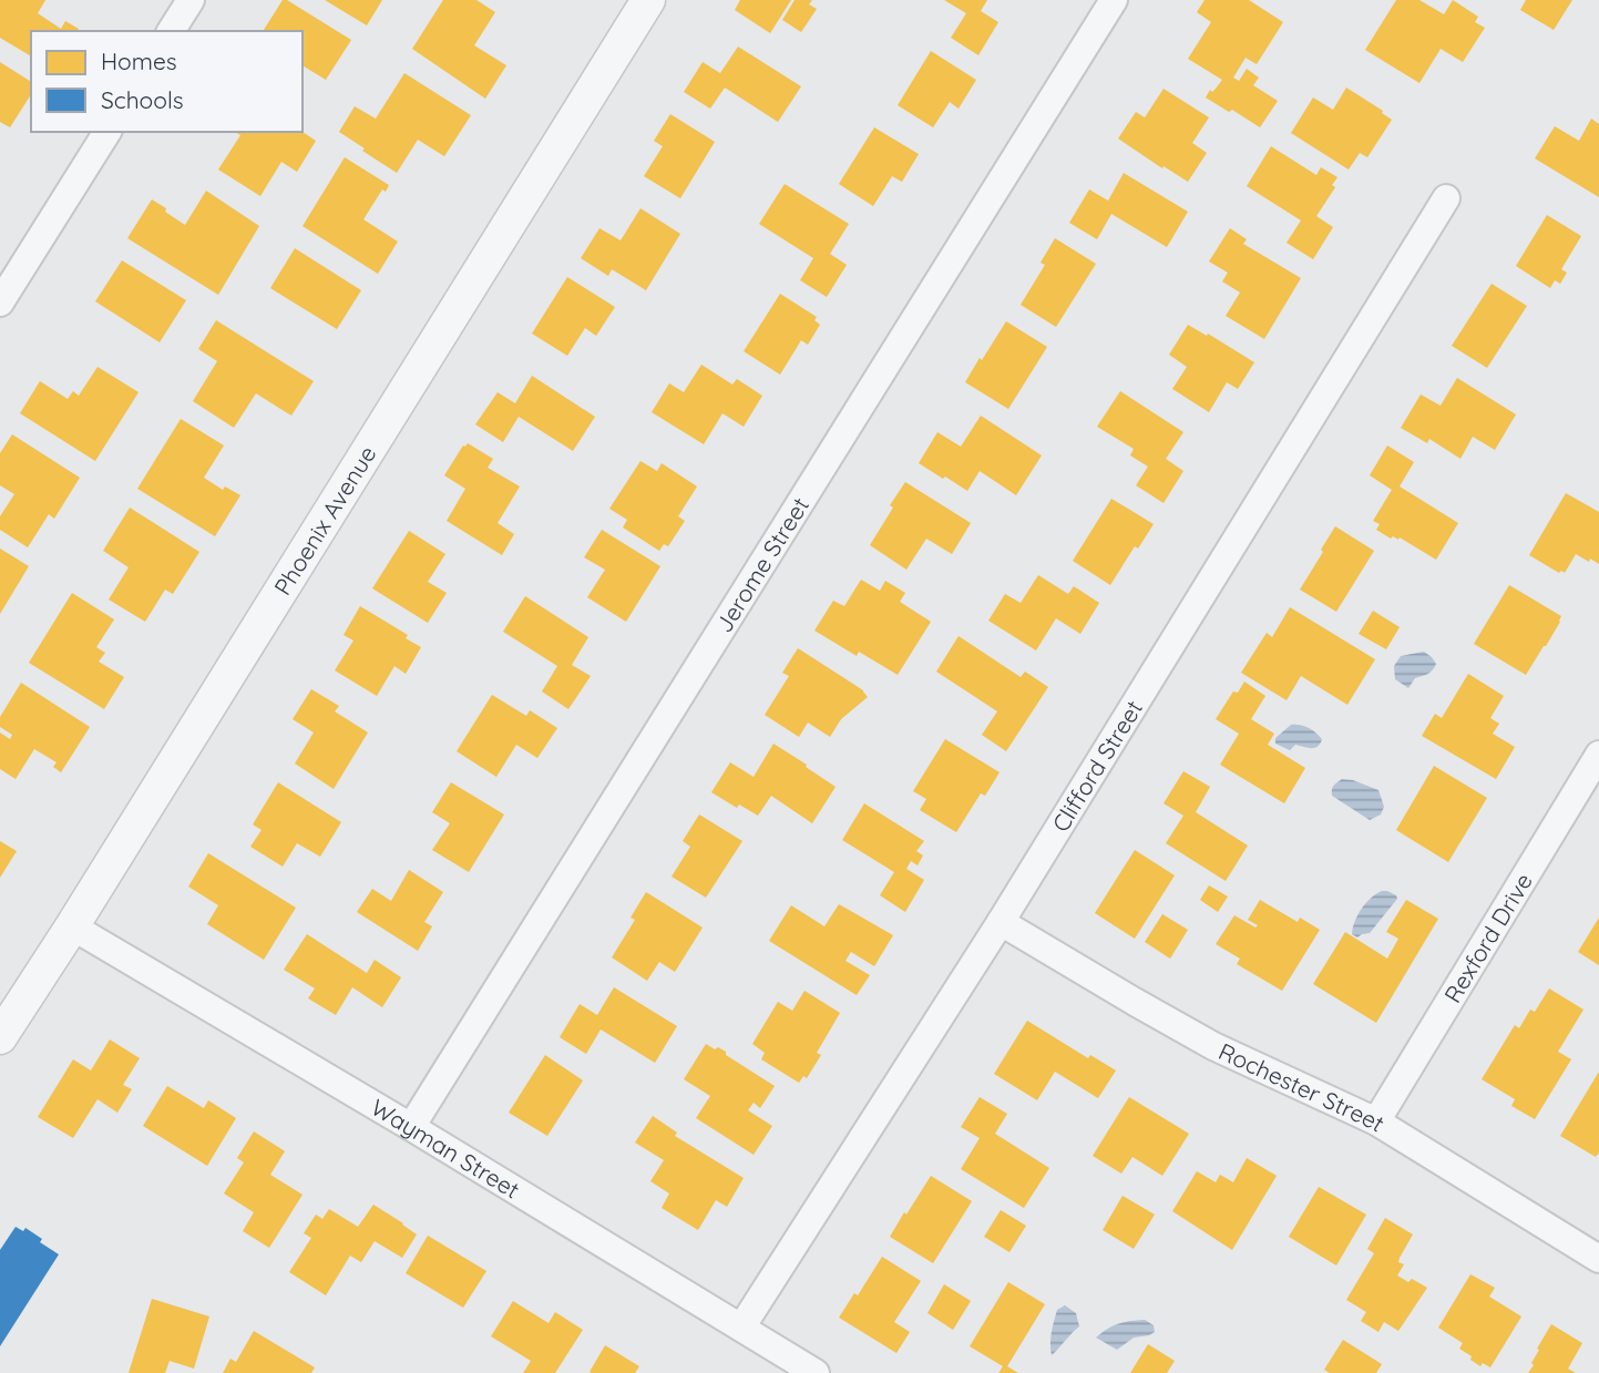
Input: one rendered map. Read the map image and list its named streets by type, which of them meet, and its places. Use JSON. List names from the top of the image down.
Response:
{
  "streets": {
    "street": [
      "Phoenix Avenue",
      "Jerome Street",
      "Clifford Street",
      "Rexford Drive",
      "Rochester Street",
      "Wayman Street"
    ]
  },
  "crossings": [
    ["Phoenix Avenue", "Wayman Street"],
    ["Jerome Street", "Wayman Street"],
    ["Clifford Street", "Rochester Street"],
    ["Clifford Street", "Wayman Street"],
    ["Rexford Drive", "Rochester Street"]
  ],
  "legend": ["Homes", "Schools"]
}
